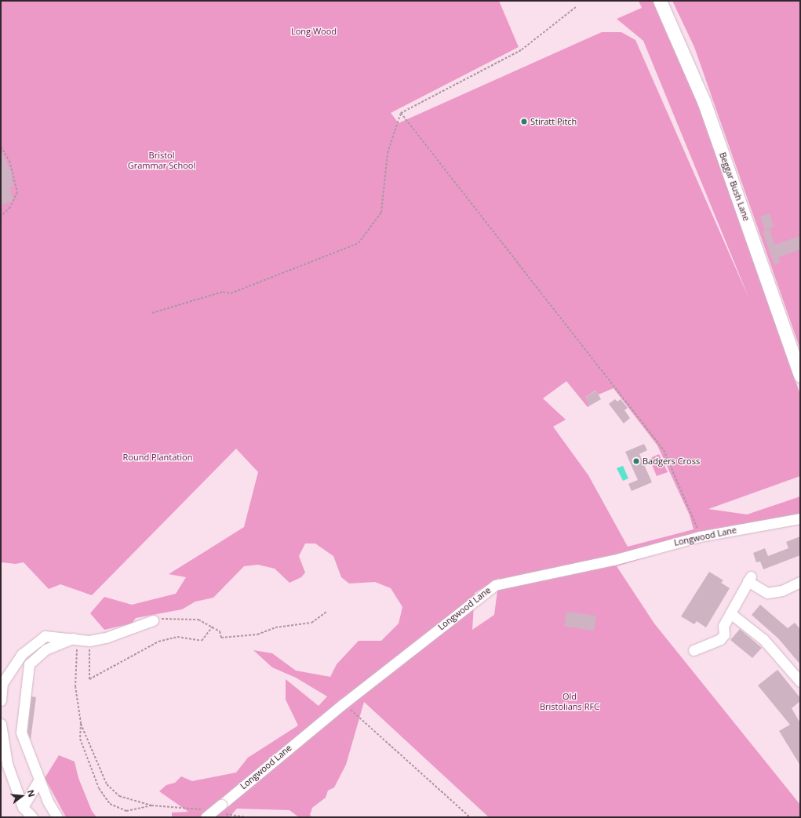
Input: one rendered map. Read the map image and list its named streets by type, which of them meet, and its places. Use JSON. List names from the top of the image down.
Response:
{
  "streets": {
    "main road": ["Beggar Bush Lane"],
    "street": ["Longwood Lane"]
  },
  "parks": [
    "Long Wood",
    "Bristol Grammar School",
    "Round Plantation",
    "Old Bristolians RFC"
  ],
  "places": ["Stiratt Pitch", "Badgers Cross"],
  "north": "right"
}
